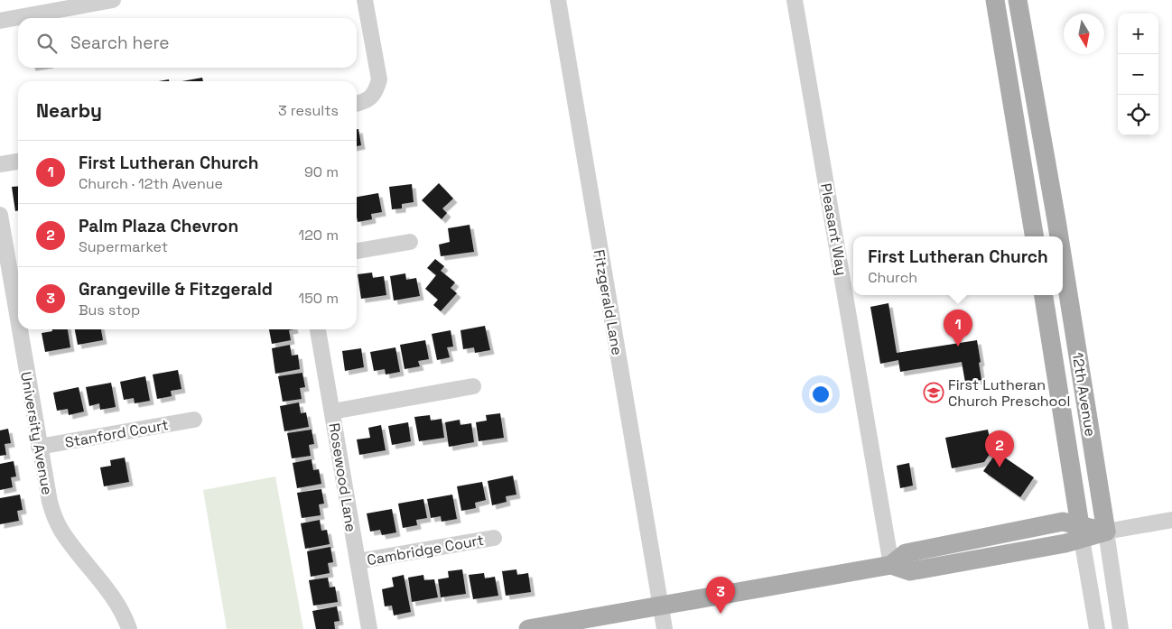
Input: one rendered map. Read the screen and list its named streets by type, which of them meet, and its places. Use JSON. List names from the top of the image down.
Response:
{
  "streets": {
    "main road": ["12th Avenue"],
    "street": [
      "Pleasant Way",
      "Fitzgerald Lane",
      "University Avenue",
      "Stanford Court",
      "Rosewood Lane",
      "Cambridge Court"
    ]
  },
  "crossings": [
    ["University Avenue", "Stanford Court"],
    ["Rosewood Lane", "Cambridge Court"]
  ],
  "places": {
    "school or university": ["First Lutheran Church Preschool"]
  },
  "north": "bottom",
  "page": {
    "map_buttons": ["+", "−"],
    "search": "Search here",
    "heading": ["Nearby", "3 results"],
    "list": [
      {
        "mark": "1",
        "name": "First Lutheran Church",
        "note": "Church · 12th Avenue",
        "value": "90 m"
      },
      {
        "mark": "2",
        "name": "Palm Plaza Chevron",
        "note": "Supermarket",
        "value": "120 m"
      },
      {
        "mark": "3",
        "name": "Grangeville & Fitzgerald",
        "note": "Bus stop",
        "value": "150 m"
      }
    ],
    "popup": ["First Lutheran Church", "Church"],
    "pins": ["1", "2", "3"]
  }
}
